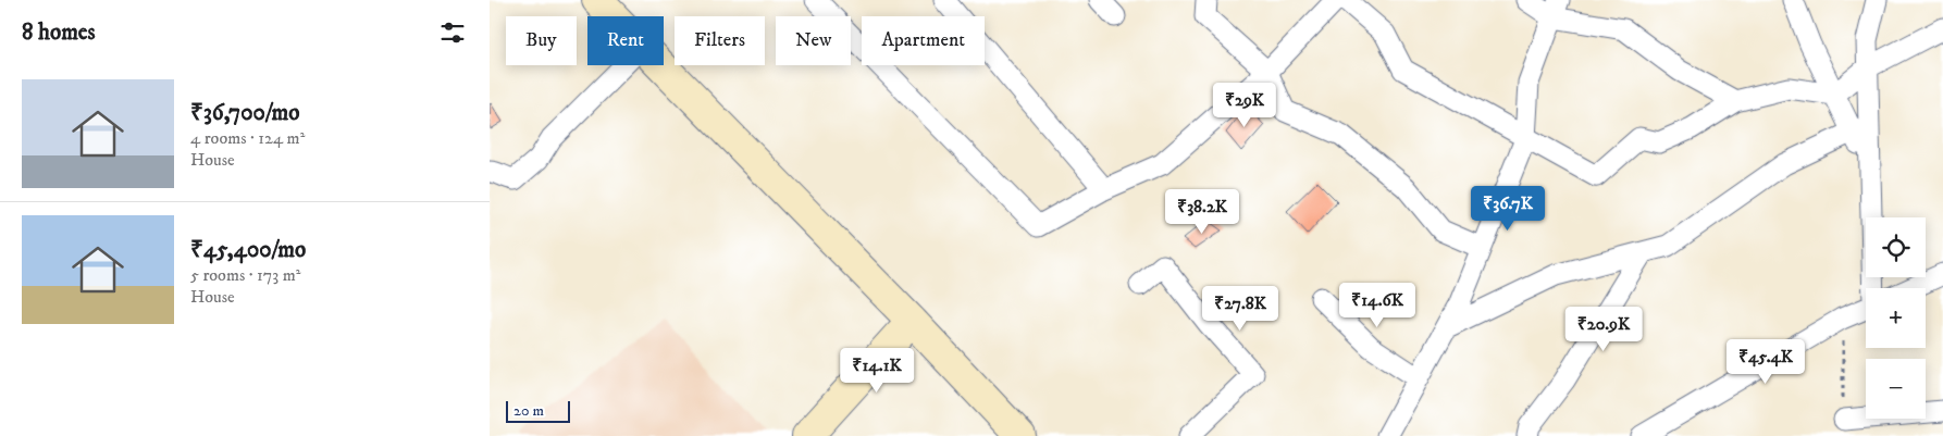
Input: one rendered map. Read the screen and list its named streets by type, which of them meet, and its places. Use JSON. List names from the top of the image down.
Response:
{
  "scale_bar": "20 m",
  "page": {
    "heading": "8 homes",
    "chip": [
      "Buy",
      "Rent",
      "Filters",
      "New",
      "Apartment"
    ],
    "list": [
      {
        "name": "₹36,700/mo",
        "note": "4 rooms · 124 m² · House"
      },
      {
        "name": "₹45,400/mo",
        "note": "5 rooms · 173 m² · House"
      }
    ],
    "price": [
      "₹29K",
      "₹36.7K",
      "₹38.2K",
      "₹14.6K",
      "₹27.8K",
      "₹20.9K",
      "₹45.4K",
      "₹14.1K"
    ],
    "map_buttons": ["+", "−"],
    "scale": "20 m"
  }
}
